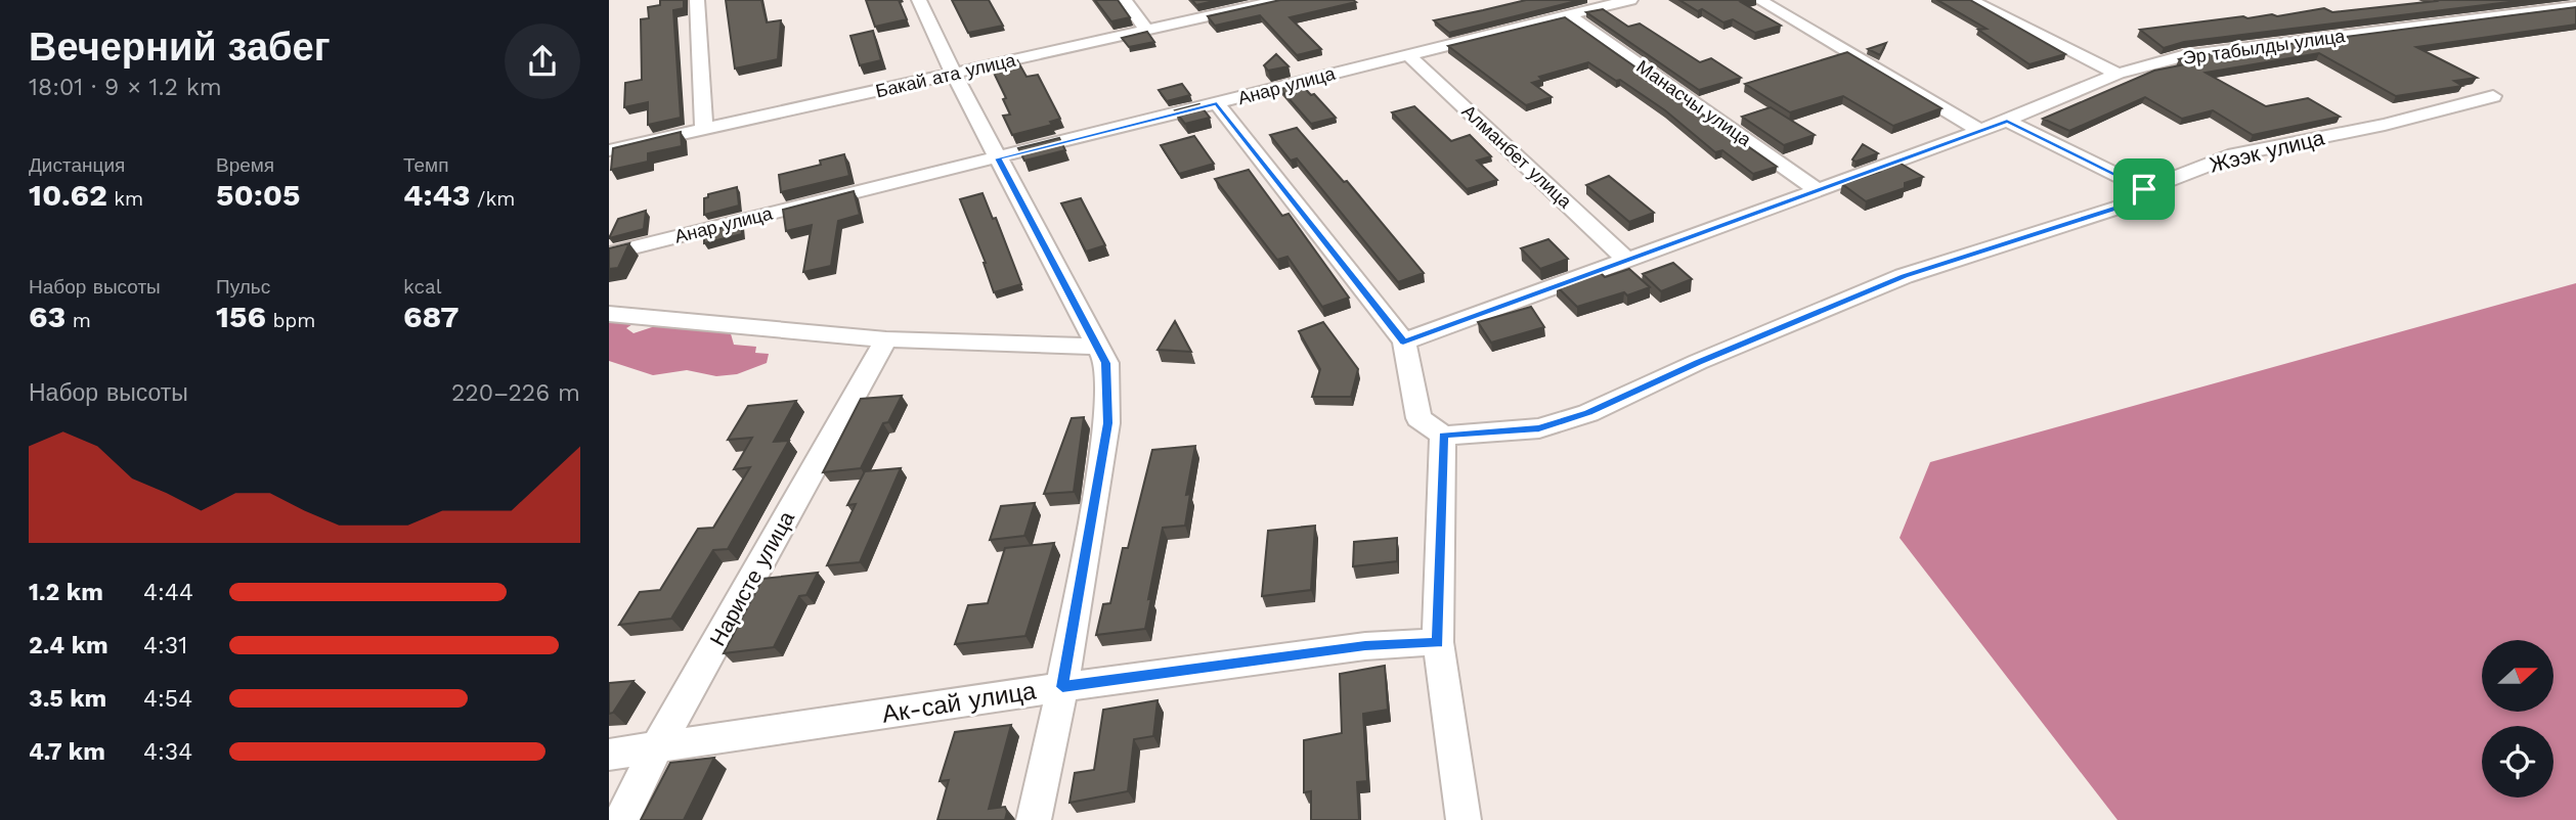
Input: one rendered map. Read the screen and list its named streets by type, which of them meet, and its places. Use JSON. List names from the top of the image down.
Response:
{
  "streets": {
    "street": [
      "Эр табылды улица",
      "Бакай ата улица",
      "Анар улица",
      "Манасчы улица",
      "Жээк улица",
      "Алманбет улица",
      "Наристе улица",
      "Ак-сай улица"
    ]
  },
  "crossings": [
    ["Эр табылды улица", "Манасчы улица"],
    ["Эр табылды улица", "Алманбет улица"],
    ["Анар улица", "Манасчы улица"],
    ["Анар улица", "Алманбет улица"],
    ["Наристе улица", "Ак-сай улица"]
  ],
  "north": "right",
  "page": {
    "heading": ["Вечерний забег", "18:01 · 9 × 1.2 km"],
    "stats": [
      ["Дистанция", "10.62 km"],
      ["Время", "50:05"],
      ["Темп", "4:43 /km"],
      ["Набор высоты", "63 m"],
      ["Пульс", "156 bpm"],
      ["kcal", "687"]
    ],
    "chart": ["Набор высоты", "220–226 m"],
    "list": [
      {
        "name": "1.2 km",
        "note": "4:44"
      },
      {
        "name": "2.4 km",
        "note": "4:31"
      },
      {
        "name": "3.5 km",
        "note": "4:54"
      },
      {
        "name": "4.7 km",
        "note": "4:34"
      }
    ]
  }
}
